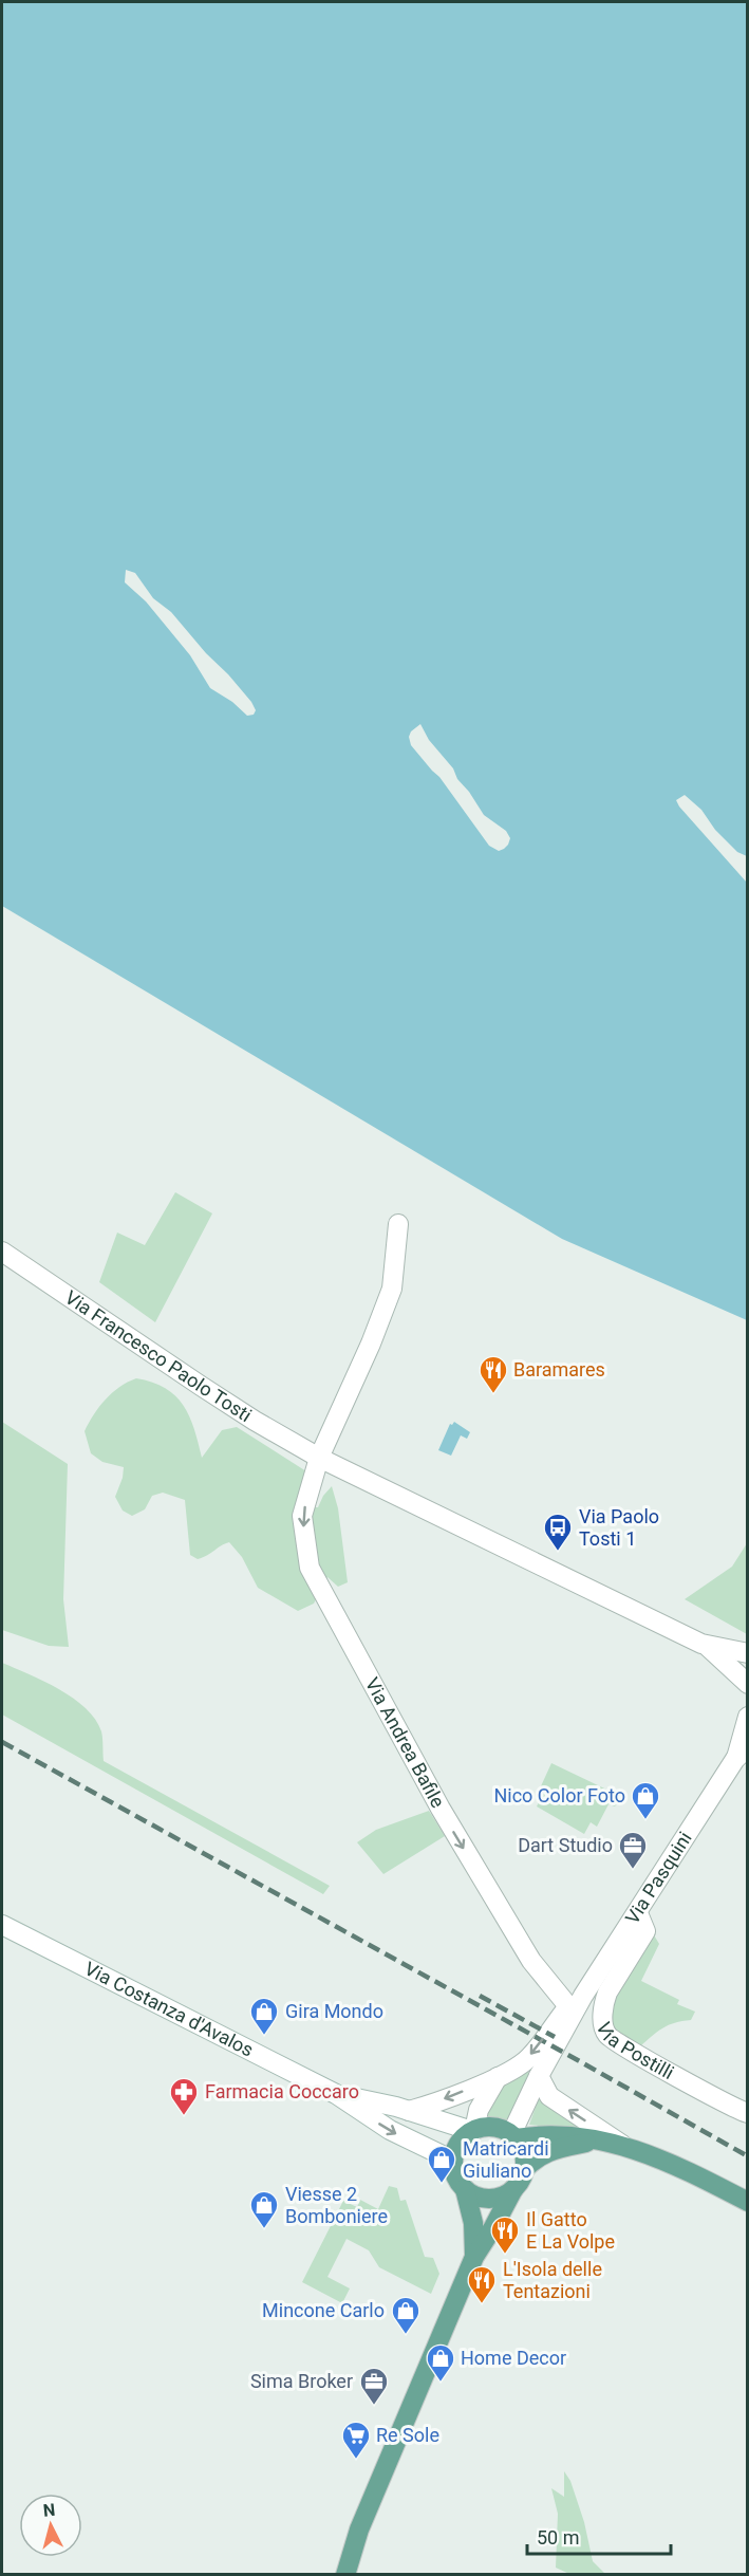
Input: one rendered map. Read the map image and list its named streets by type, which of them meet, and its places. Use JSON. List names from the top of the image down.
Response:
{
  "streets": {
    "street": [
      "Via Francesco Paolo Tosti",
      "Via Andrea Bafile",
      "Via Pasquini",
      "Via Costanza d'Avalos",
      "Via Postilli"
    ]
  },
  "crossings": [
    ["Via Francesco Paolo Tosti", "Via Andrea Bafile"],
    ["Via Andrea Bafile", "Via Pasquini"],
    ["Via Pasquini", "Via Postilli"]
  ],
  "one_way": ["Via Andrea Bafile"],
  "places": {
    "restaurant": ["Baramares", "Il Gatto E La Volpe", "L'Isola delle Tentazioni"],
    "bus stop": ["Via Paolo Tosti 1"],
    "shop": [
      "Nico Color Foto",
      "Gira Mondo",
      "Matricardi Giuliano",
      "Viesse 2 Bomboniere",
      "Mincone Carlo",
      "Home Decor"
    ],
    "office": ["Dart Studio", "Sima Broker"],
    "pharmacy": ["Farmacia Coccaro"],
    "supermarket": ["Re Sole"]
  },
  "scale_bar": "50 m",
  "north": "top"
}
